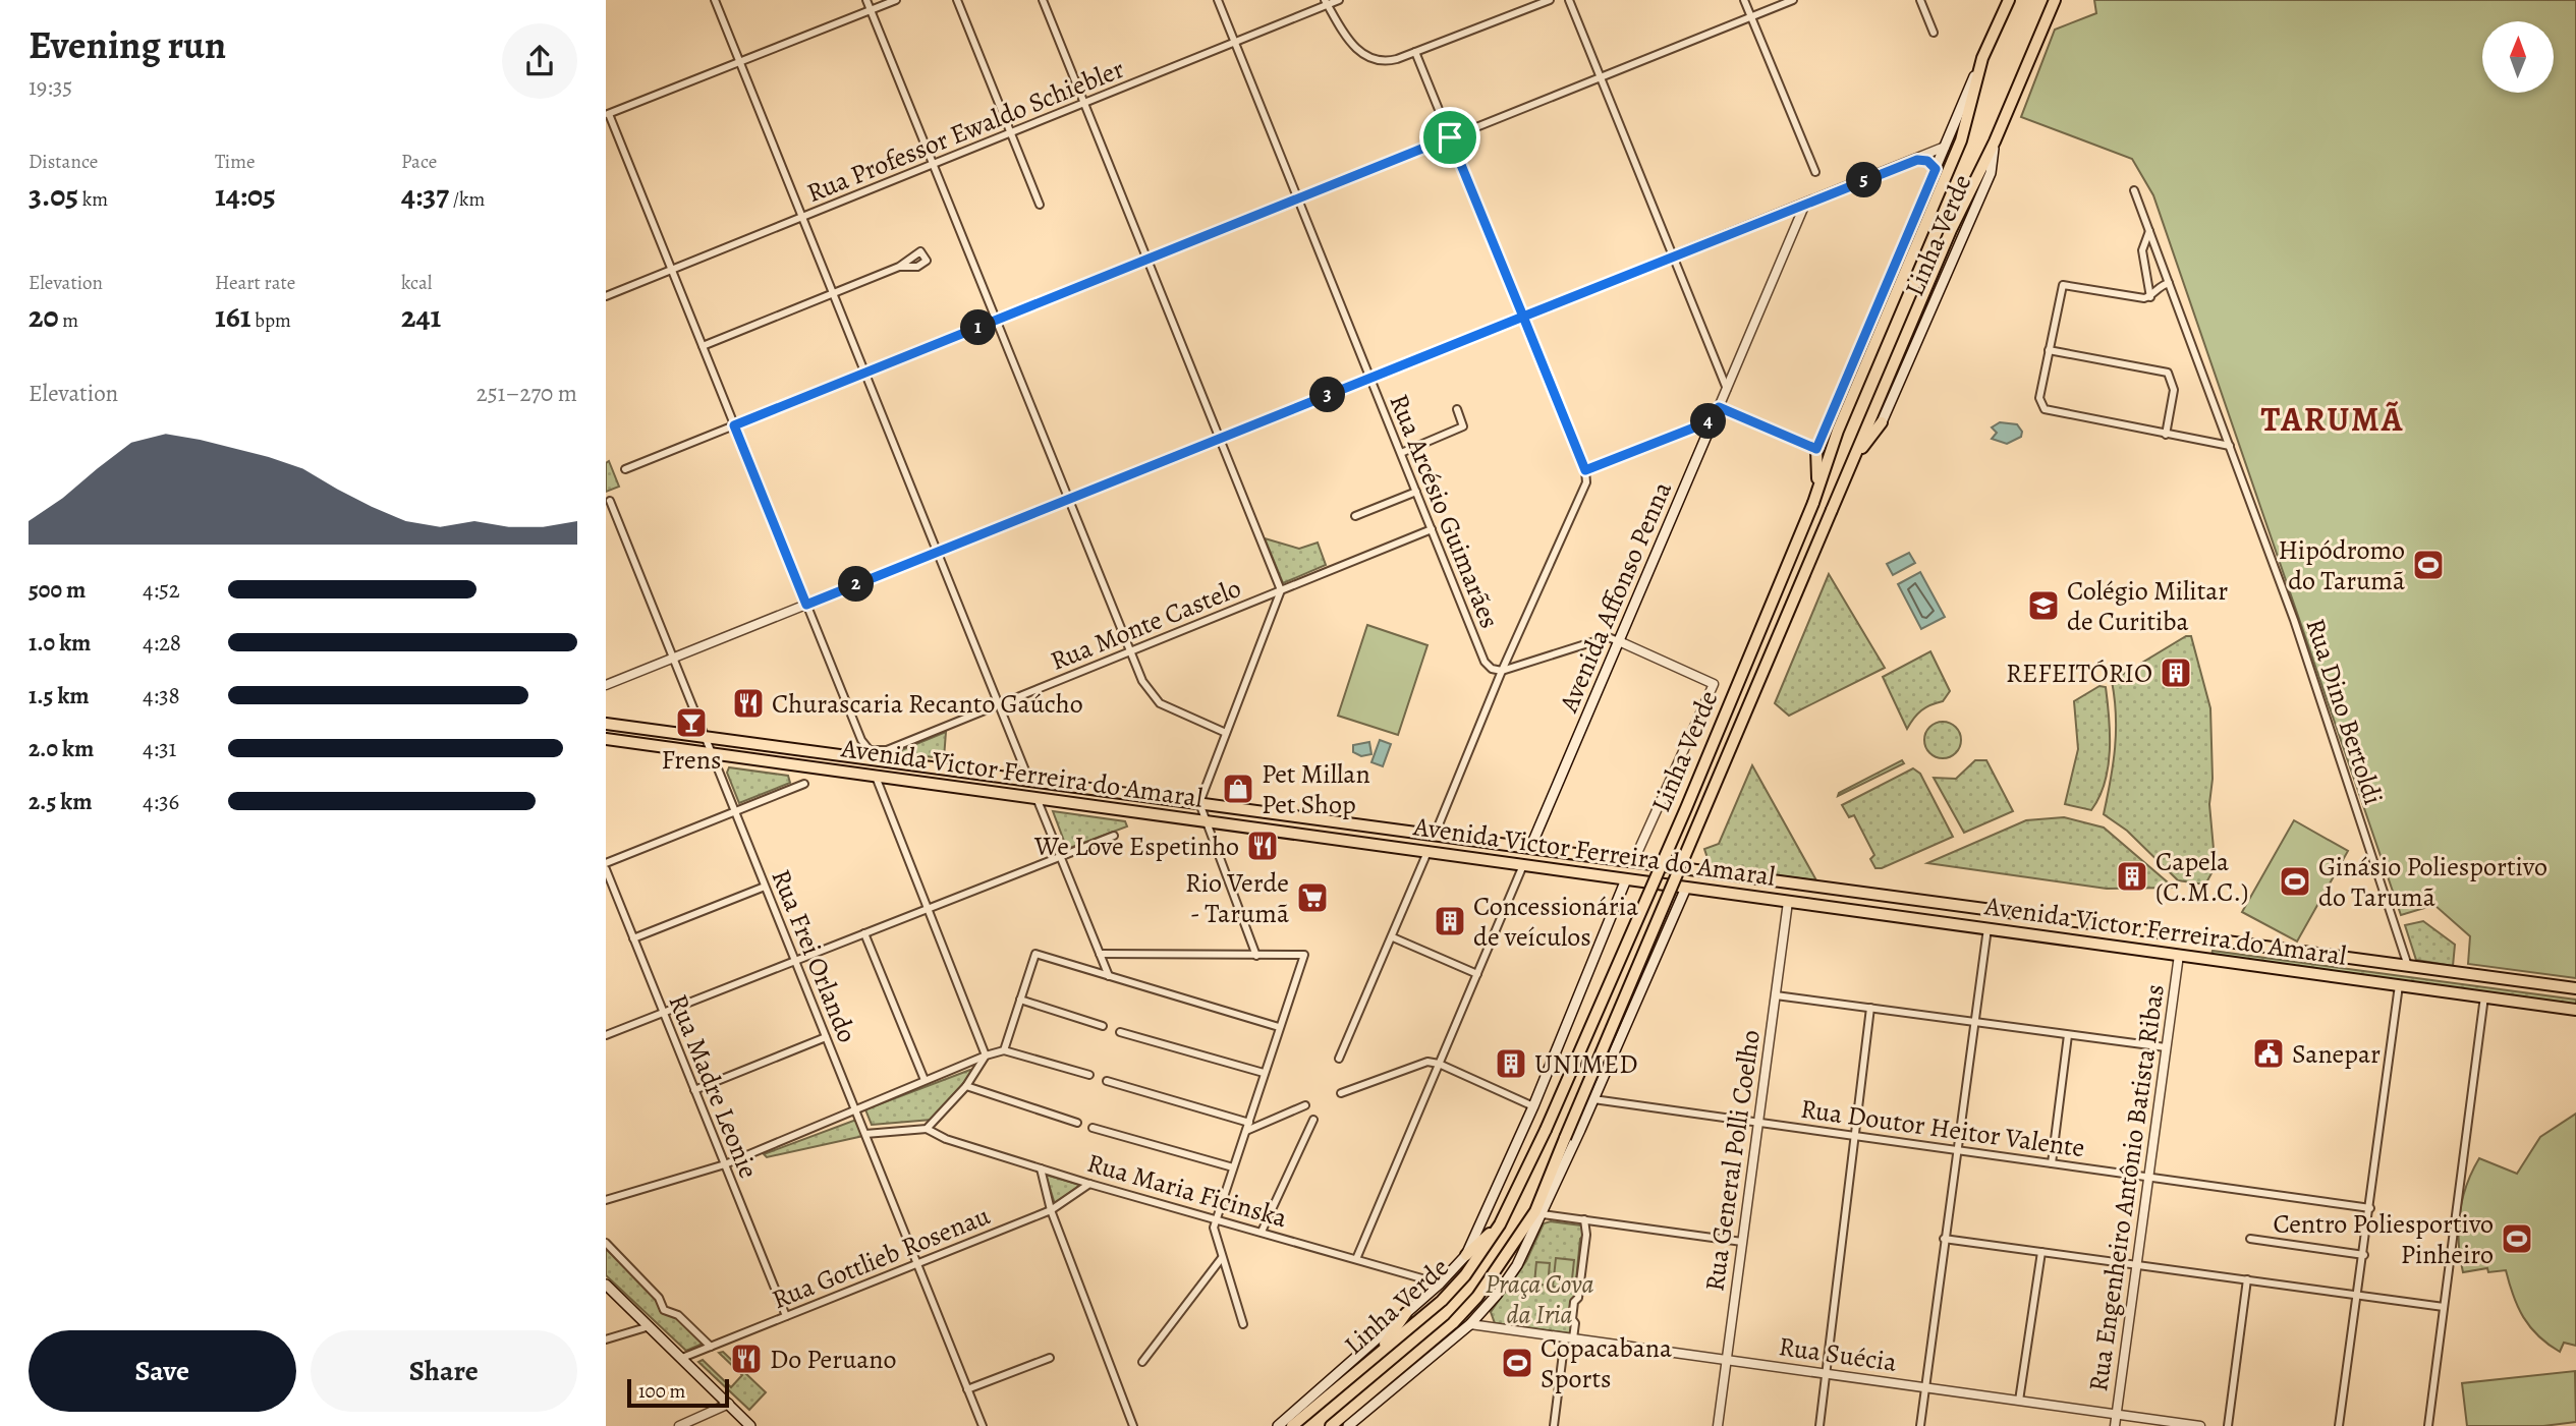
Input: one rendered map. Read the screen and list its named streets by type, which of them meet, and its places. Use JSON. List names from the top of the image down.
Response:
{
  "streets": {
    "highway": ["Linha Verde", "Avenida Victor Ferreira do Amaral"],
    "main road": ["Avenida Affonso Penna"],
    "street": [
      "Rua Professor Ewaldo Schiebler",
      "Rua Arcésio Guimarães",
      "Rua Monte Castelo",
      "Rua Dino Bertoldi",
      "Rua Frei Orlando",
      "Rua Madre Leonie",
      "Rua Doutor Heitor Valente",
      "Rua General Polli Coelho",
      "Rua Engenheiro Antônio Batista Ribas",
      "Rua Maria Ficinska",
      "Rua Gottlieb Rosenau",
      "Rua Suécia"
    ]
  },
  "crossings": [
    ["Rua Professor Ewaldo Schiebler", "Rua Arcésio Guimarães"],
    ["Linha Verde", "Avenida Affonso Penna"],
    ["Linha Verde", "Avenida Victor Ferreira do Amaral"],
    ["Linha Verde", "Rua Maria Ficinska"],
    ["Rua Arcésio Guimarães", "Rua Monte Castelo"],
    ["Avenida Affonso Penna", "Avenida Victor Ferreira do Amaral"],
    ["Rua Dino Bertoldi", "Avenida Victor Ferreira do Amaral"],
    ["Avenida Victor Ferreira do Amaral", "Rua Frei Orlando"],
    ["Avenida Victor Ferreira do Amaral", "Rua General Polli Coelho"],
    ["Avenida Victor Ferreira do Amaral", "Rua Engenheiro Antônio Batista Ribas"],
    ["Rua Frei Orlando", "Rua Gottlieb Rosenau"],
    ["Rua Madre Leonie", "Rua Gottlieb Rosenau"],
    ["Rua Doutor Heitor Valente", "Rua General Polli Coelho"],
    ["Rua Doutor Heitor Valente", "Rua Engenheiro Antônio Batista Ribas"],
    ["Rua General Polli Coelho", "Rua Suécia"],
    ["Rua Engenheiro Antônio Batista Ribas", "Rua Suécia"],
    ["Rua Maria Ficinska", "Rua Gottlieb Rosenau"]
  ],
  "districts": ["TARUMÃ"],
  "parks": ["Praça Cova da Iria"],
  "places": {
    "sports": [
      "Hipódromo do Tarumã",
      "Ginásio Poliesportivo do Tarumã",
      "Centro Poliesportivo Pinheiro",
      "Copacabana Sports"
    ],
    "school or university": ["Colégio Militar de Curitiba"],
    "building": [
      "REFEITÓRIO",
      "Capela (C.M.C.)",
      "Concessionária de veículos",
      "UNIMED"
    ],
    "restaurant": ["Churascaria Recanto Gaúcho", "We Love Espetinho", "Do Peruano"],
    "bar": ["Frens"],
    "shop": ["Pet Millan Pet Shop"],
    "supermarket": ["Rio Verde - Tarumã"],
    "public building": ["Sanepar"]
  },
  "scale_bar": "100 m",
  "north": "top",
  "page": {
    "heading": ["Evening run", "19:35"],
    "stats": [
      ["Distance", "3.05 km"],
      ["Time", "14:05"],
      ["Pace", "4:37 /km"],
      ["Elevation", "20 m"],
      ["Heart rate", "161 bpm"],
      ["kcal", "241"]
    ],
    "pins": [
      "5",
      "1",
      "3",
      "4",
      "2"
    ],
    "chart": ["Elevation", "251–270 m"],
    "list": [
      {
        "name": "500 m",
        "note": "4:52"
      },
      {
        "name": "1.0 km",
        "note": "4:28"
      },
      {
        "name": "1.5 km",
        "note": "4:38"
      },
      {
        "name": "2.0 km",
        "note": "4:31"
      },
      {
        "name": "2.5 km",
        "note": "4:36"
      }
    ],
    "buttons": ["Save", "Share"],
    "scale": "100 m"
  }
}
